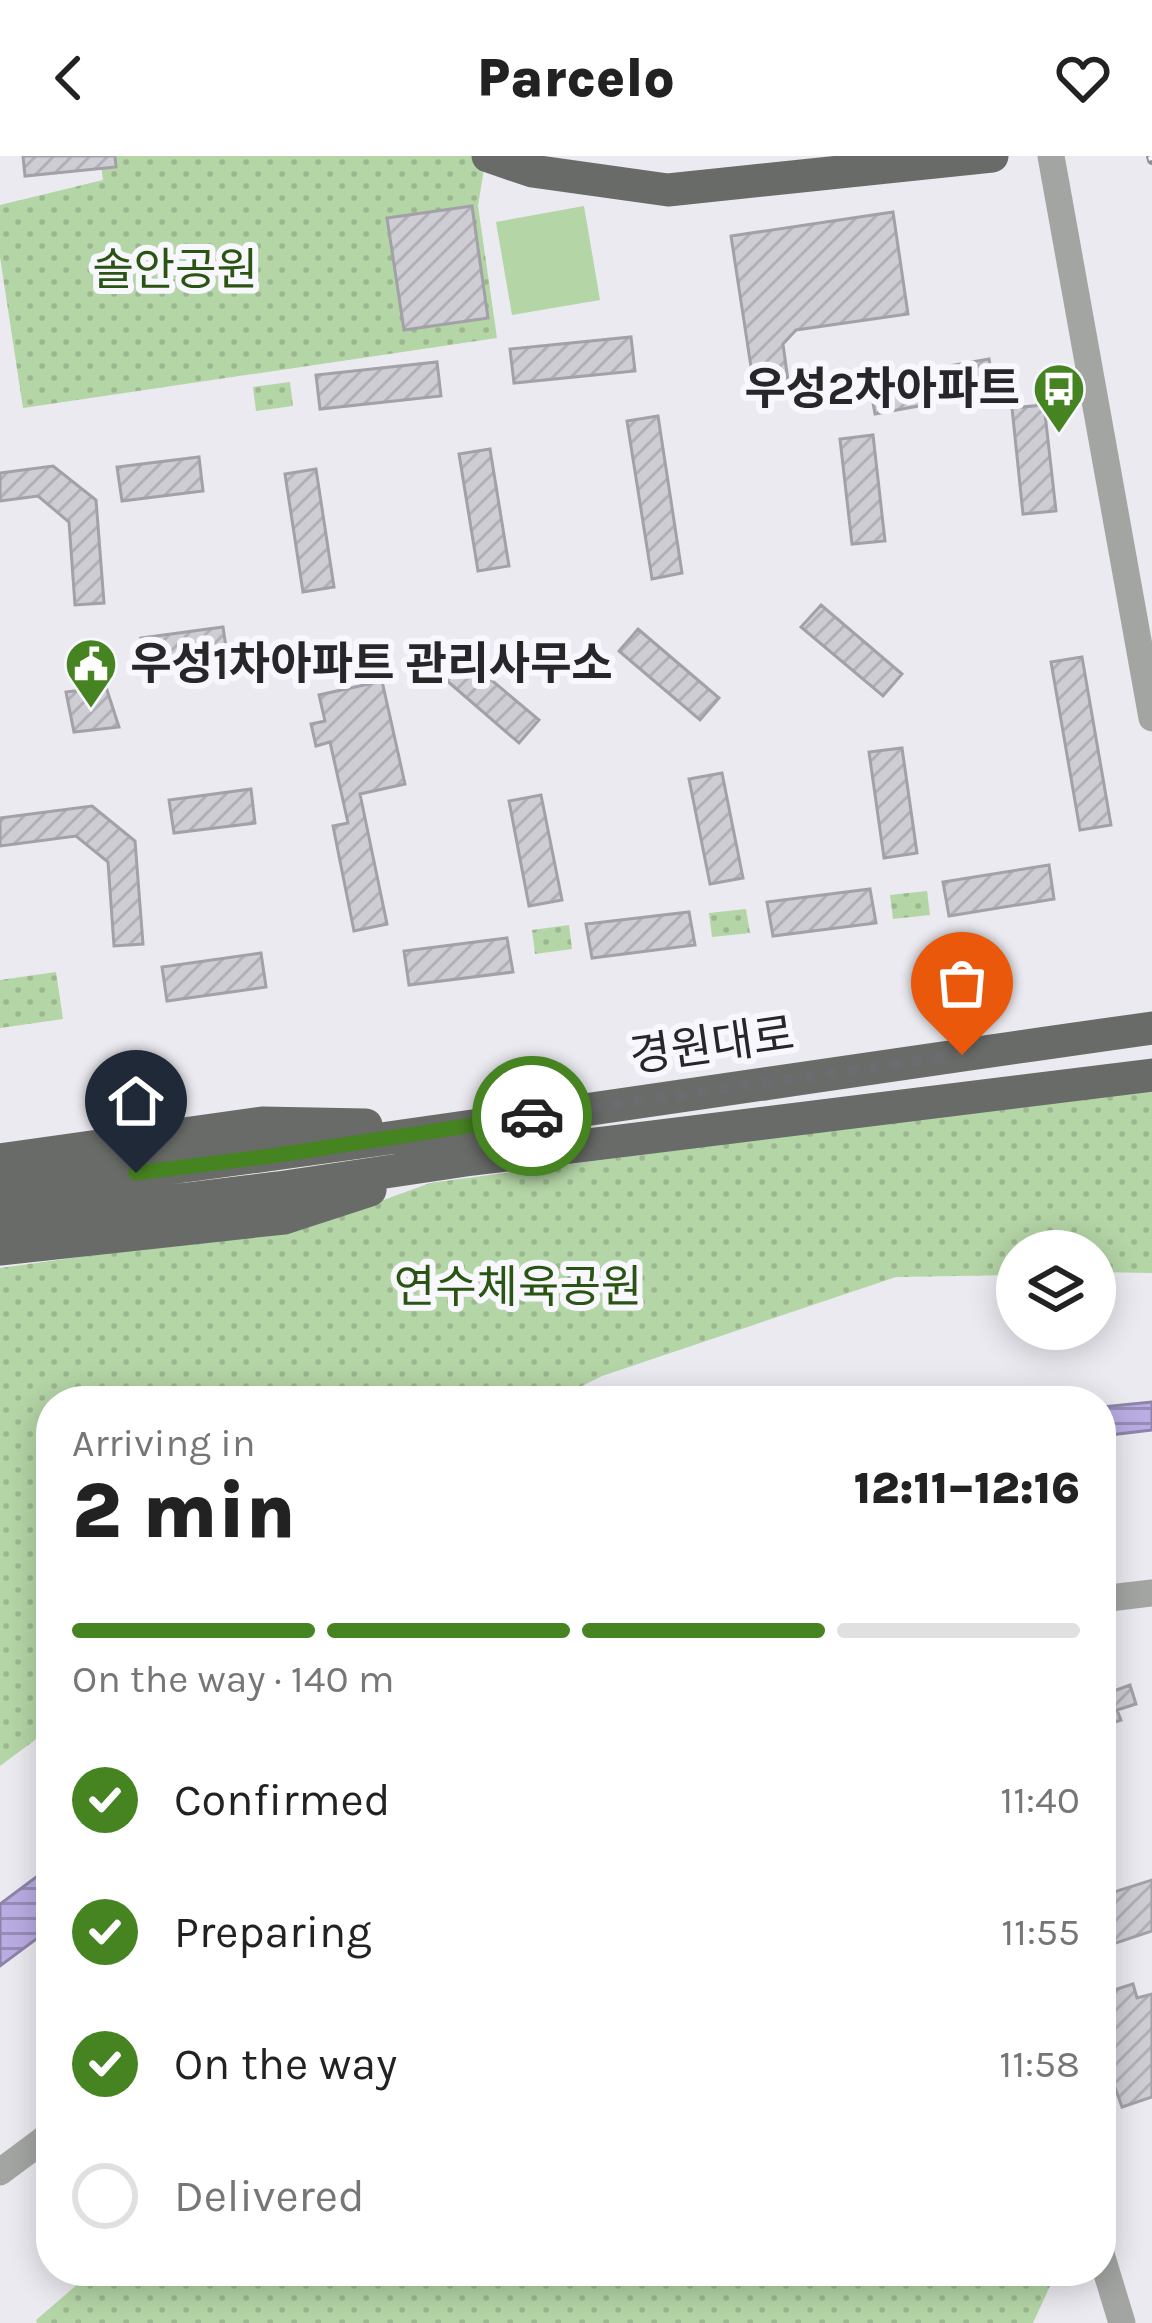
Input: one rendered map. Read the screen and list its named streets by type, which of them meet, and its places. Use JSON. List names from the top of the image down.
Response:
{
  "streets": {
    "main road": ["경원대로"]
  },
  "parks": ["솔안공원", "연수체육공원"],
  "places": {
    "bus stop": ["우성2차아파트"],
    "public building": ["우성1차아파트 관리사무소"]
  },
  "page": {
    "header": "Parcelo",
    "heading": ["2 min", "Arriving in", "12:11–12:16"],
    "bar": "On the way · 140 m",
    "list": [
      ["Confirmed", "11:40"],
      ["Preparing", "11:55"],
      ["On the way", "11:58"],
      "Delivered"
    ]
  }
}
